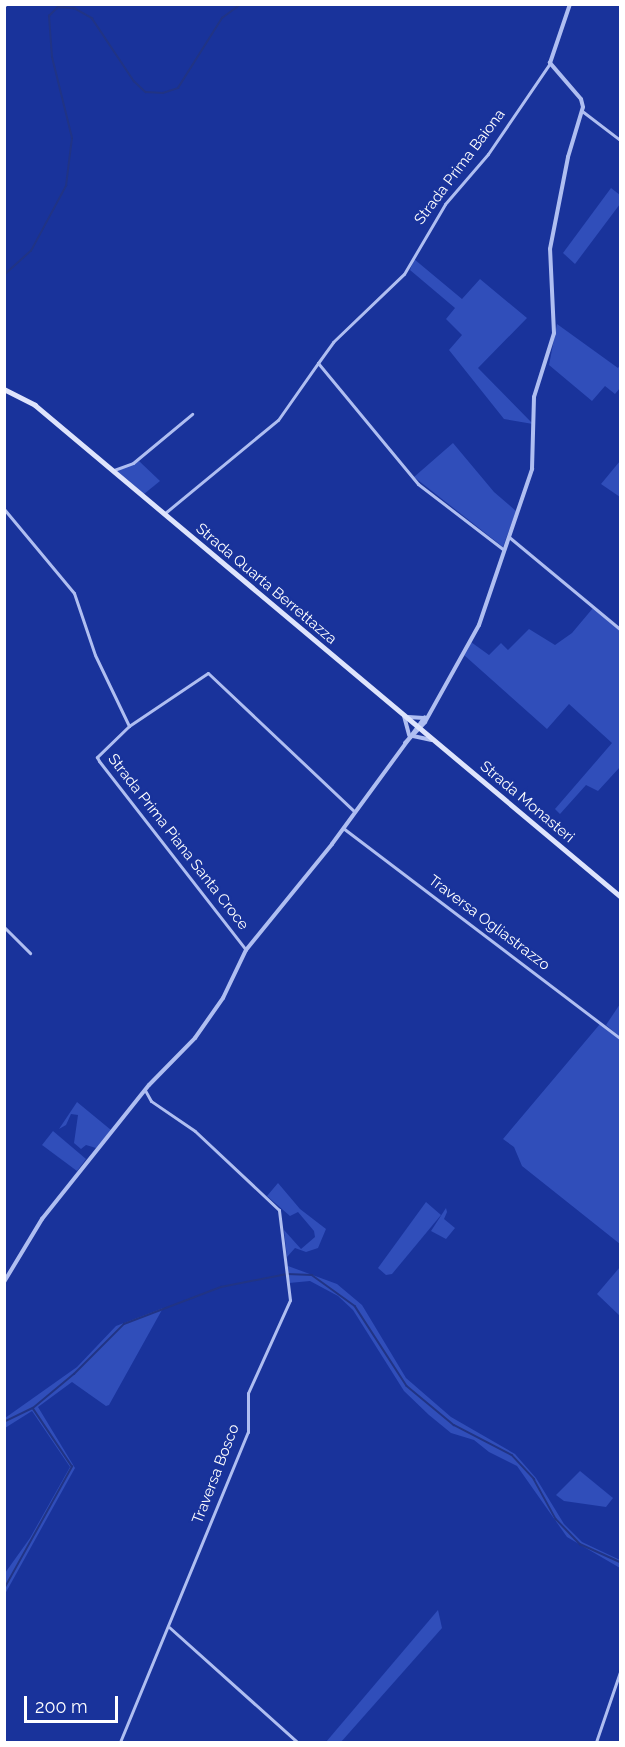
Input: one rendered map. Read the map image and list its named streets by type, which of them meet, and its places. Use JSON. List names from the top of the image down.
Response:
{
  "streets": {
    "main road": ["Strada Quarta Berrettazza", "Strada Monasteri"],
    "street": [
      "Strada Prima Baiona",
      "Strada Prima Piana Santa Croce",
      "Traversa Ogliastrazzo",
      "Traversa Bosco"
    ]
  },
  "crossings": [
    ["Strada Prima Baiona", "Strada Quarta Berrettazza"],
    ["Strada Quarta Berrettazza", "Strada Monasteri"]
  ],
  "scale_bar": "200 m"
}
